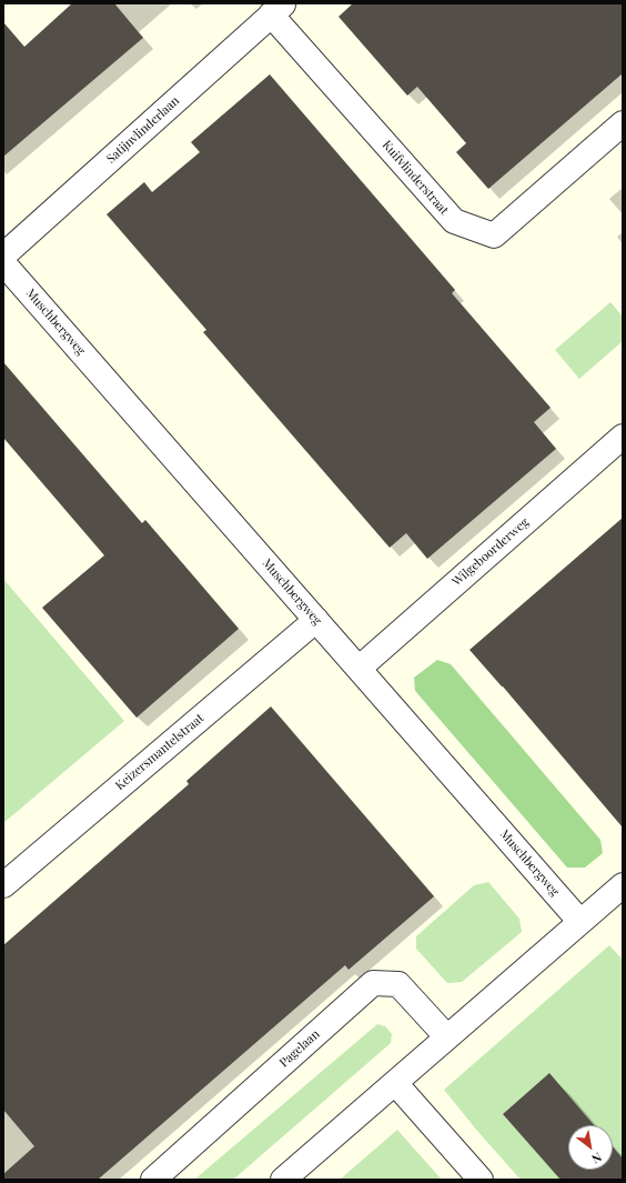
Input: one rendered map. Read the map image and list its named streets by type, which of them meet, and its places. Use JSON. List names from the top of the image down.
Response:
{
  "streets": {
    "street": [
      "Satijnvlinderlaan",
      "Kuifvlinderstraat",
      "Muschbergweg",
      "Wilgeboorderweg",
      "Keizersmantelstraat",
      "Pagelaan"
    ]
  },
  "crossings": [
    ["Satijnvlinderlaan", "Kuifvlinderstraat"],
    ["Muschbergweg", "Wilgeboorderweg"],
    ["Muschbergweg", "Keizersmantelstraat"]
  ],
  "north": "bottom right"
}
